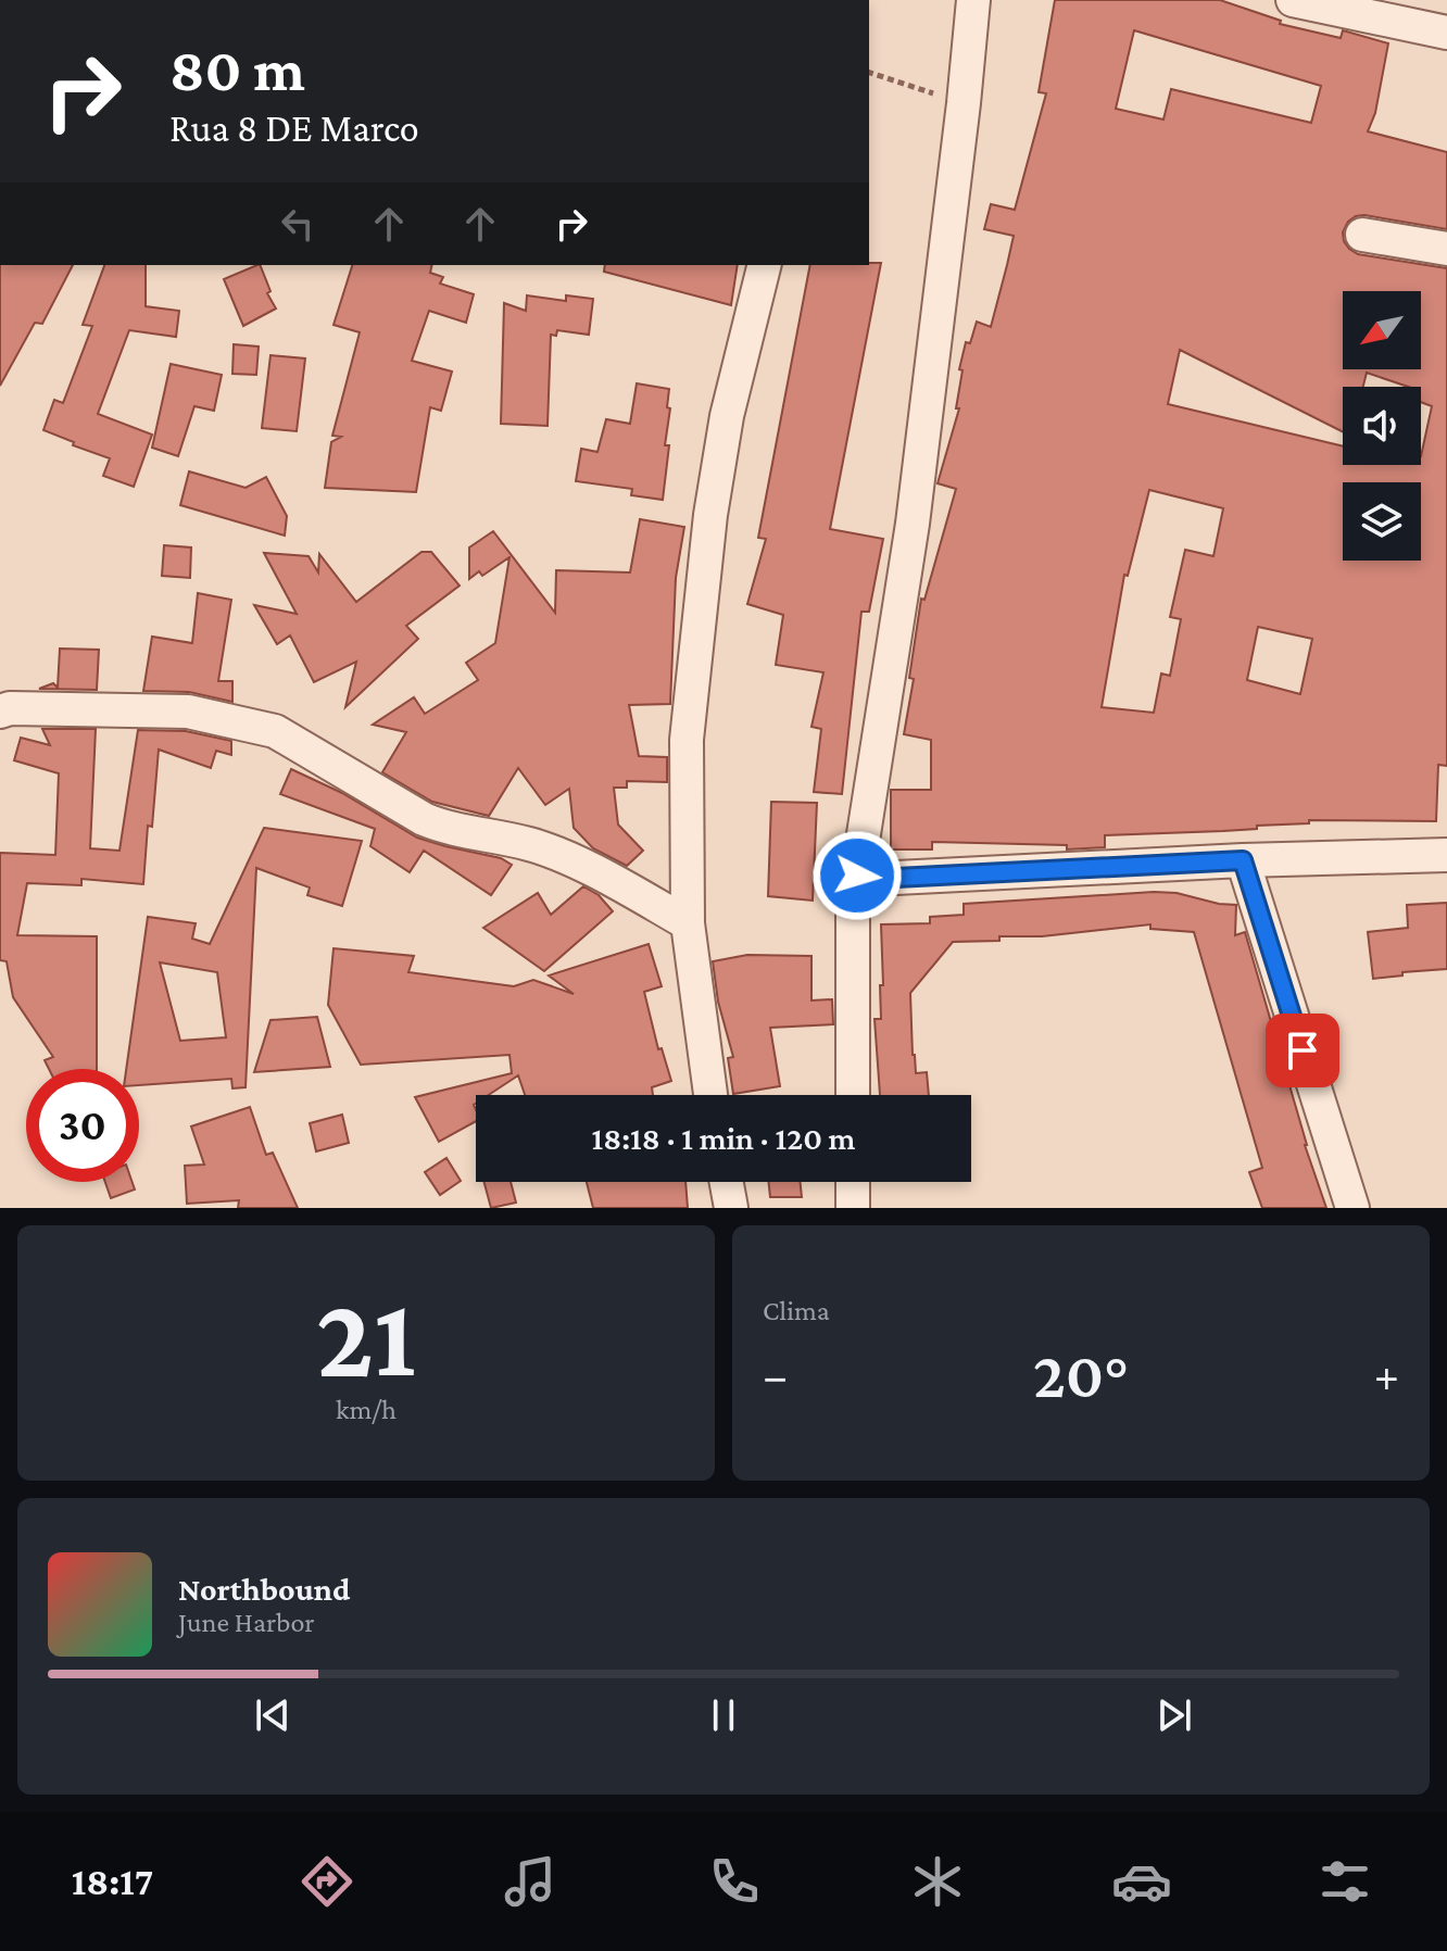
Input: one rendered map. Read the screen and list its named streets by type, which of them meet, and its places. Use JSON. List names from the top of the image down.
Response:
{
  "north": "bottom left",
  "page": {
    "turn": ["80 m", "Rua 8 DE Marco"],
    "limit": "30",
    "trip": "18:18 · 1 min · 120 m",
    "tile": [
      ["21", "km/h"],
      "Clima"
    ],
    "heat": ["−", "20°", "+"],
    "song": ["Northbound", "June Harbor"],
    "tabs": "18:17"
  }
}
